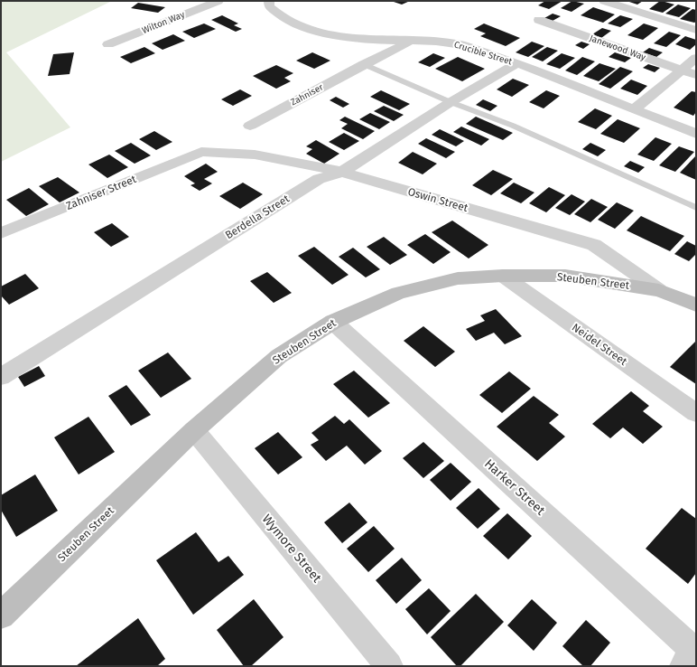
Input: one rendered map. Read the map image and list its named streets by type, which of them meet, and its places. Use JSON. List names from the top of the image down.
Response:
{
  "streets": {
    "street": [
      "Wilton Way",
      "Janewood Way",
      "Crucible Street",
      "Zahniser",
      "Zahniser Street",
      "Oswin Street",
      "Berdella Street",
      "Steuben Street",
      "Neidel Street",
      "Harker Street",
      "Wymore Street"
    ]
  },
  "crossings": [
    ["Crucible Street", "Berdella Street"],
    ["Zahniser Street", "Oswin Street"],
    ["Oswin Street", "Berdella Street"],
    ["Oswin Street", "Steuben Street"],
    ["Steuben Street", "Neidel Street"],
    ["Steuben Street", "Harker Street"],
    ["Steuben Street", "Wymore Street"]
  ]
}
